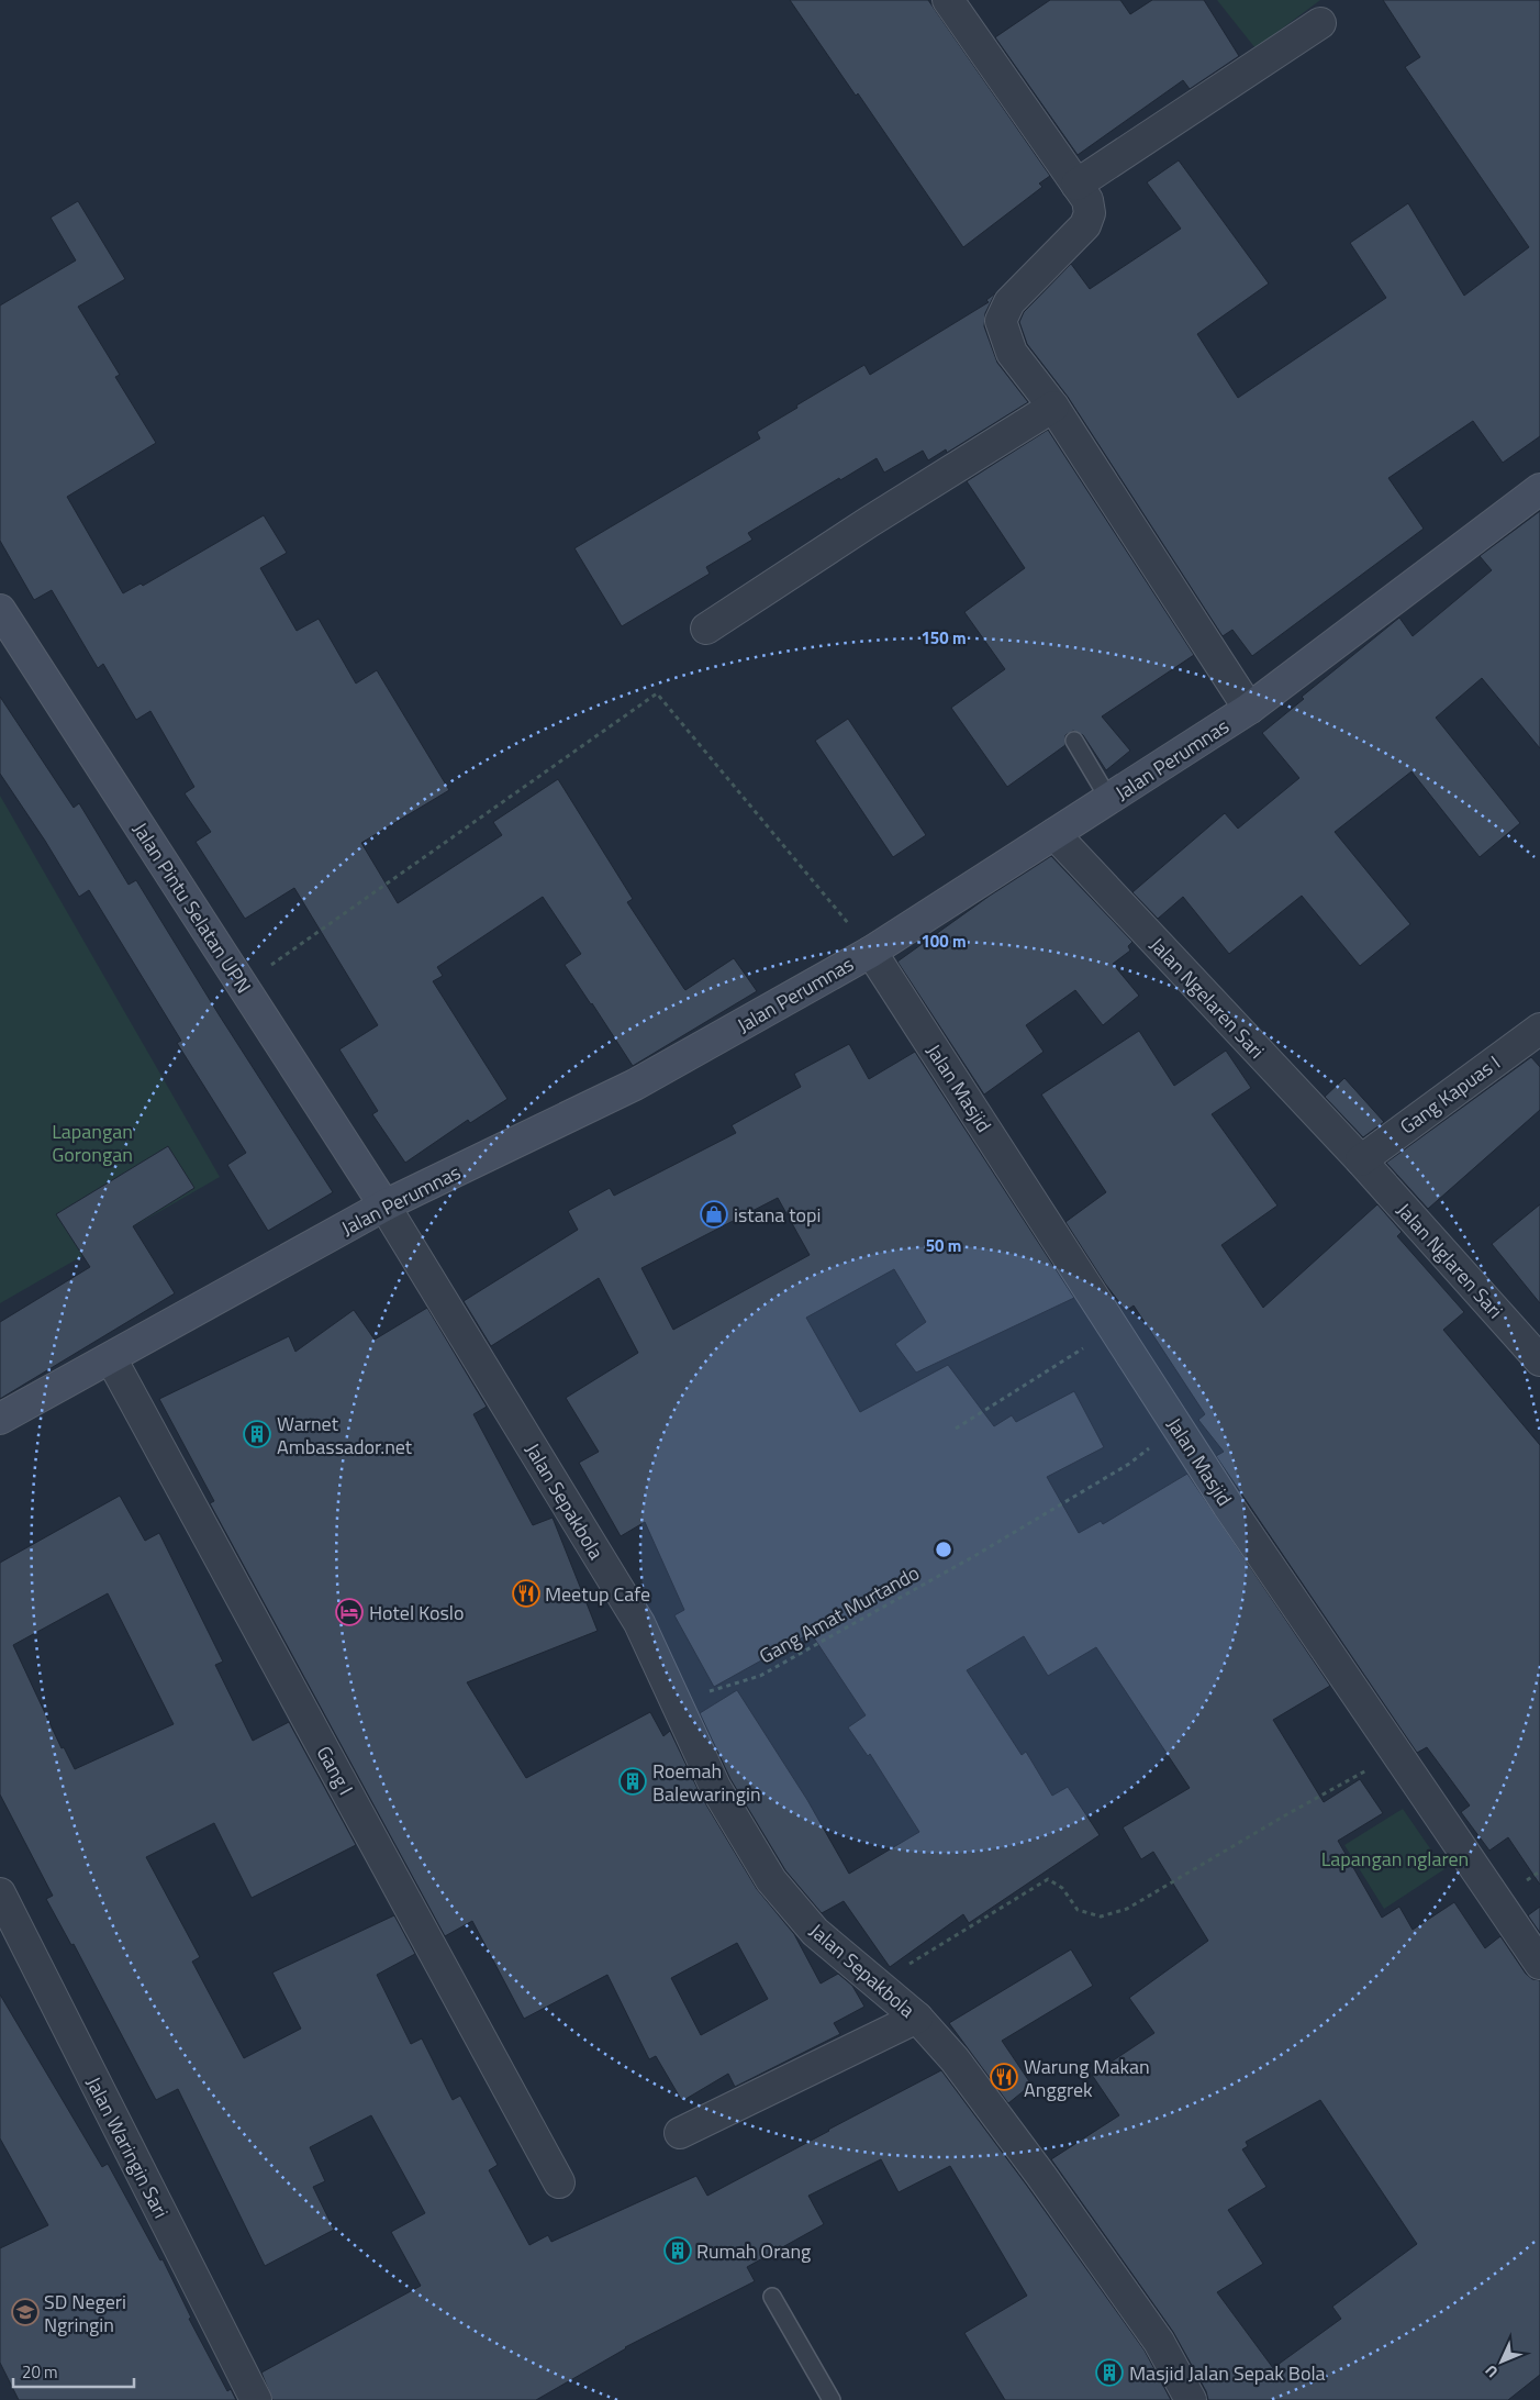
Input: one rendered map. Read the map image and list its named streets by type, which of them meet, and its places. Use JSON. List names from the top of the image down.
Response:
{
  "streets": {
    "main road": ["Jalan Perumnas", "Jalan Pintu Selatan UPN"],
    "street": [
      "Jalan Ngelaren Sari",
      "Jalan Masjid",
      "Gang Kapuas I",
      "Jalan Nglaren Sari",
      "Jalan Sepakbola",
      "Gang I",
      "Jalan Waringin Sari"
    ],
    "path": ["Gang Amat Murtando"]
  },
  "crossings": [
    ["Jalan Perumnas", "Jalan Pintu Selatan UPN"],
    ["Jalan Perumnas", "Jalan Ngelaren Sari"],
    ["Jalan Perumnas", "Jalan Masjid"],
    ["Jalan Perumnas", "Jalan Sepakbola"],
    ["Jalan Perumnas", "Gang I"],
    ["Jalan Pintu Selatan UPN", "Jalan Sepakbola"],
    ["Jalan Ngelaren Sari", "Gang Kapuas I"],
    ["Jalan Ngelaren Sari", "Jalan Nglaren Sari"],
    ["Jalan Masjid", "Gang Amat Murtando"],
    ["Gang Kapuas I", "Jalan Nglaren Sari"],
    ["Jalan Sepakbola", "Gang Amat Murtando"]
  ],
  "parks": ["Lapangan Gorongan", "Lapangan nglaren"],
  "places": {
    "shop": ["istana topi"],
    "building": [
      "Warnet Ambassador.net",
      "Roemah Balewaringin",
      "Rumah Orang",
      "Masjid Jalan Sepak Bola"
    ],
    "restaurant": ["Meetup Cafe", "Warung Makan Anggrek"],
    "hotel": ["Hotel Koslo"],
    "school or university": ["SD Negeri Ngringin"]
  },
  "scale_bar": "20 m",
  "north": "bottom left",
  "rings": ["150 m", "100 m", "50 m"]
}
